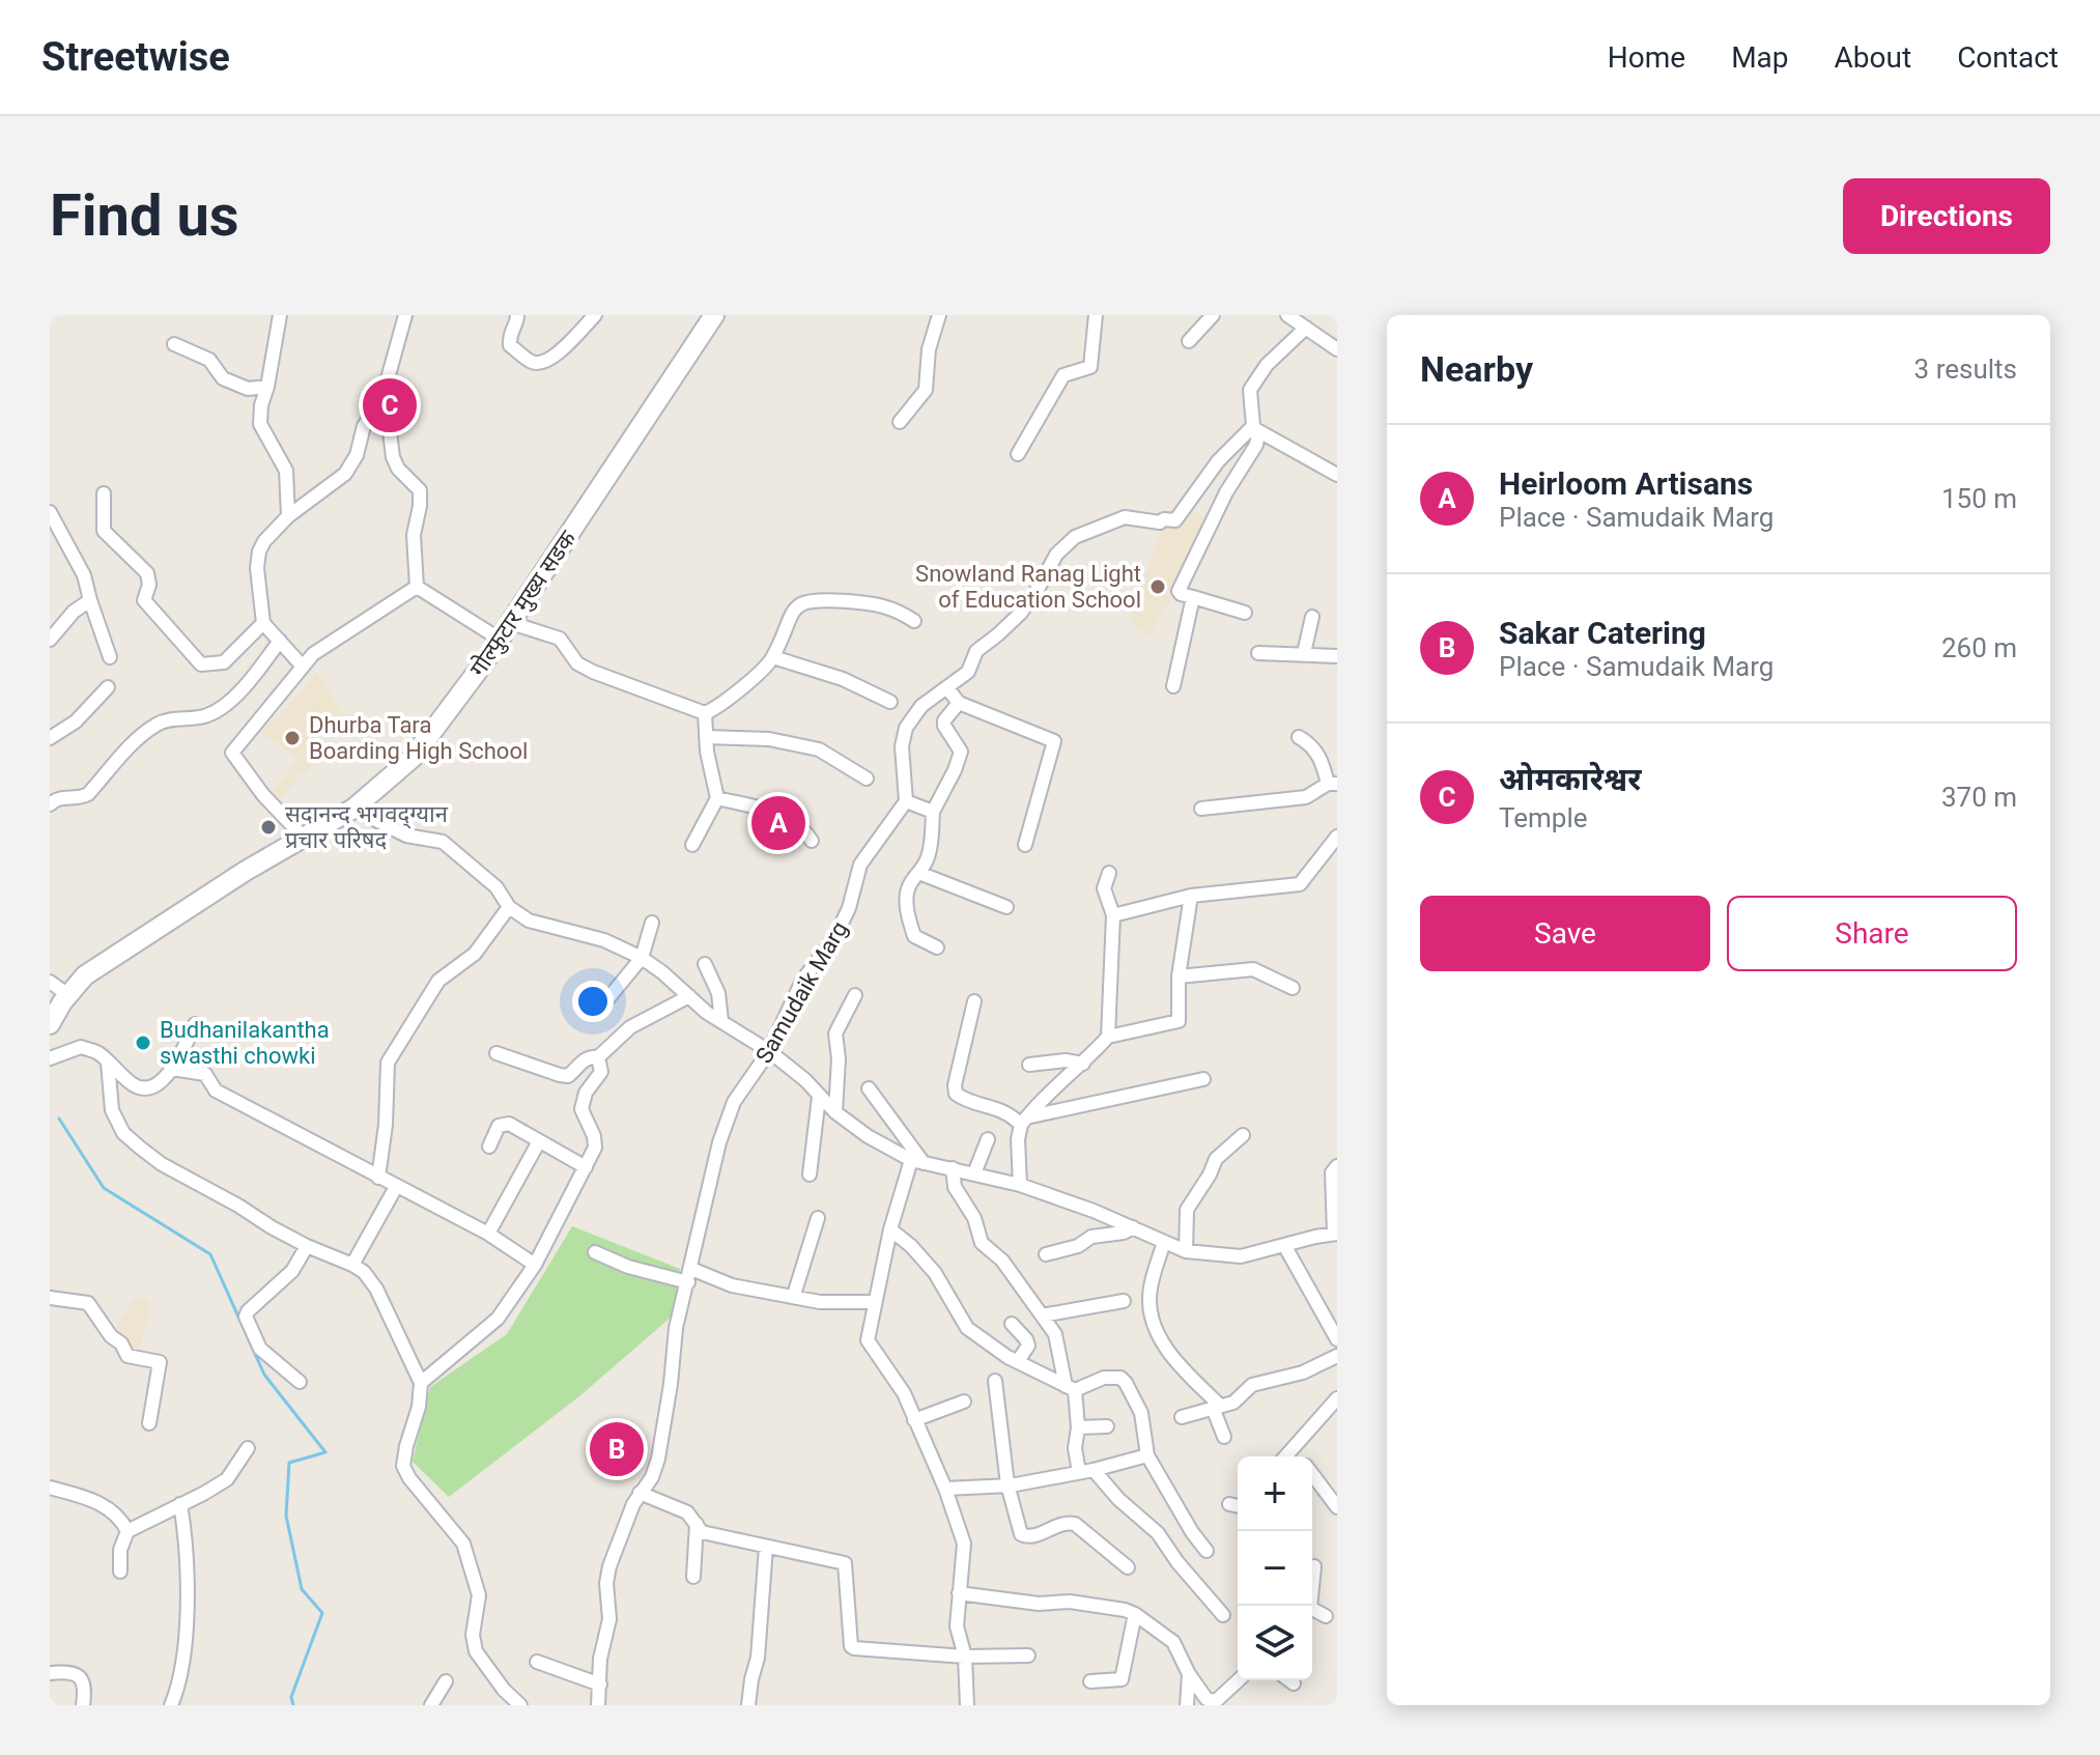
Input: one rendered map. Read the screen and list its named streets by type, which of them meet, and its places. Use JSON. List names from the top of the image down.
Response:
{
  "streets": {
    "main road": ["गोल्फुटार मुख्य सडक"],
    "street": ["Samudaik Marg"]
  },
  "places": [
    "Snowland Ranag Light of Education School",
    "Dhurba Tara Boarding High School",
    "सदानन्द भगवद्ग्यान प्रचार परिषद",
    "Budhanilakantha swasthi chowki"
  ],
  "page": {
    "header": "Streetwise",
    "nav": [
      "Home",
      "Map",
      "About",
      "Contact"
    ],
    "buttons": [
      "Directions",
      ["Save", "Share"]
    ],
    "title": "Find us",
    "heading": ["Nearby", "3 results"],
    "pins": ["C", "A", "B"],
    "list": [
      {
        "mark": "A",
        "name": "Heirloom Artisans",
        "note": "Place · Samudaik Marg",
        "value": "150 m"
      },
      {
        "mark": "B",
        "name": "Sakar Catering",
        "note": "Place · Samudaik Marg",
        "value": "260 m"
      },
      {
        "mark": "C",
        "name": "ओमकारेश्वर",
        "note": "Temple",
        "value": "370 m"
      }
    ],
    "map_buttons": ["+", "−"]
  }
}
